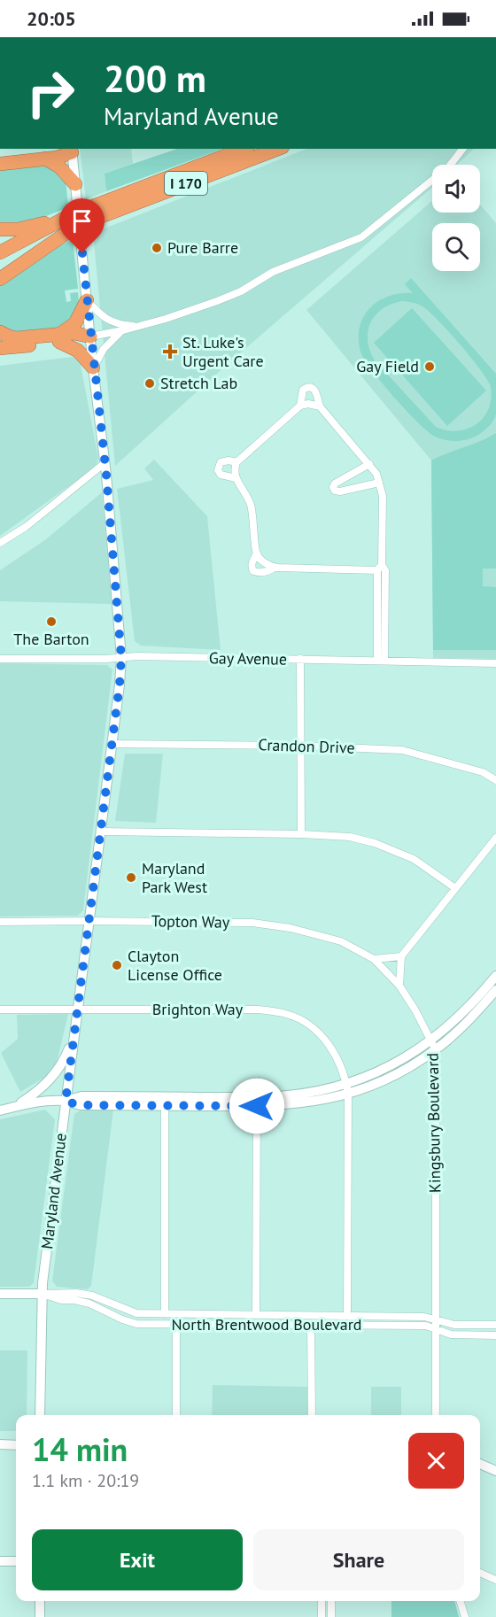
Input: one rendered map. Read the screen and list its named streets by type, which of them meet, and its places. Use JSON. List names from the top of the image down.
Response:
{
  "streets": {
    "highway": ["I 170"],
    "main road": ["Maryland Avenue", "North Brentwood Boulevard"],
    "street": [
      "Gay Avenue",
      "Crandon Drive",
      "Topton Way",
      "Brighton Way",
      "Kingsbury Boulevard"
    ]
  },
  "crossings": [
    ["Gay Avenue", "Maryland Avenue"],
    ["Crandon Drive", "Maryland Avenue"],
    ["Topton Way", "Kingsbury Boulevard"],
    ["Topton Way", "Maryland Avenue"],
    ["Brighton Way", "Maryland Avenue"],
    ["Brighton Way", "North Brentwood Boulevard"],
    ["Kingsbury Boulevard", "North Brentwood Boulevard"],
    ["Maryland Avenue", "North Brentwood Boulevard"]
  ],
  "places": {
    "other": [
      "Pure Barre",
      "Gay Field",
      "Stretch Lab",
      "The Barton",
      "Maryland Park West",
      "Clayton License Office"
    ],
    "health": ["St. Luke's Urgent Care"]
  },
  "page": {
    "status": "20:05",
    "turn": ["200 m", "Maryland Avenue"],
    "heading": ["14 min", "1.1 km · 20:19"],
    "buttons": ["Exit", "Share"]
  }
}
